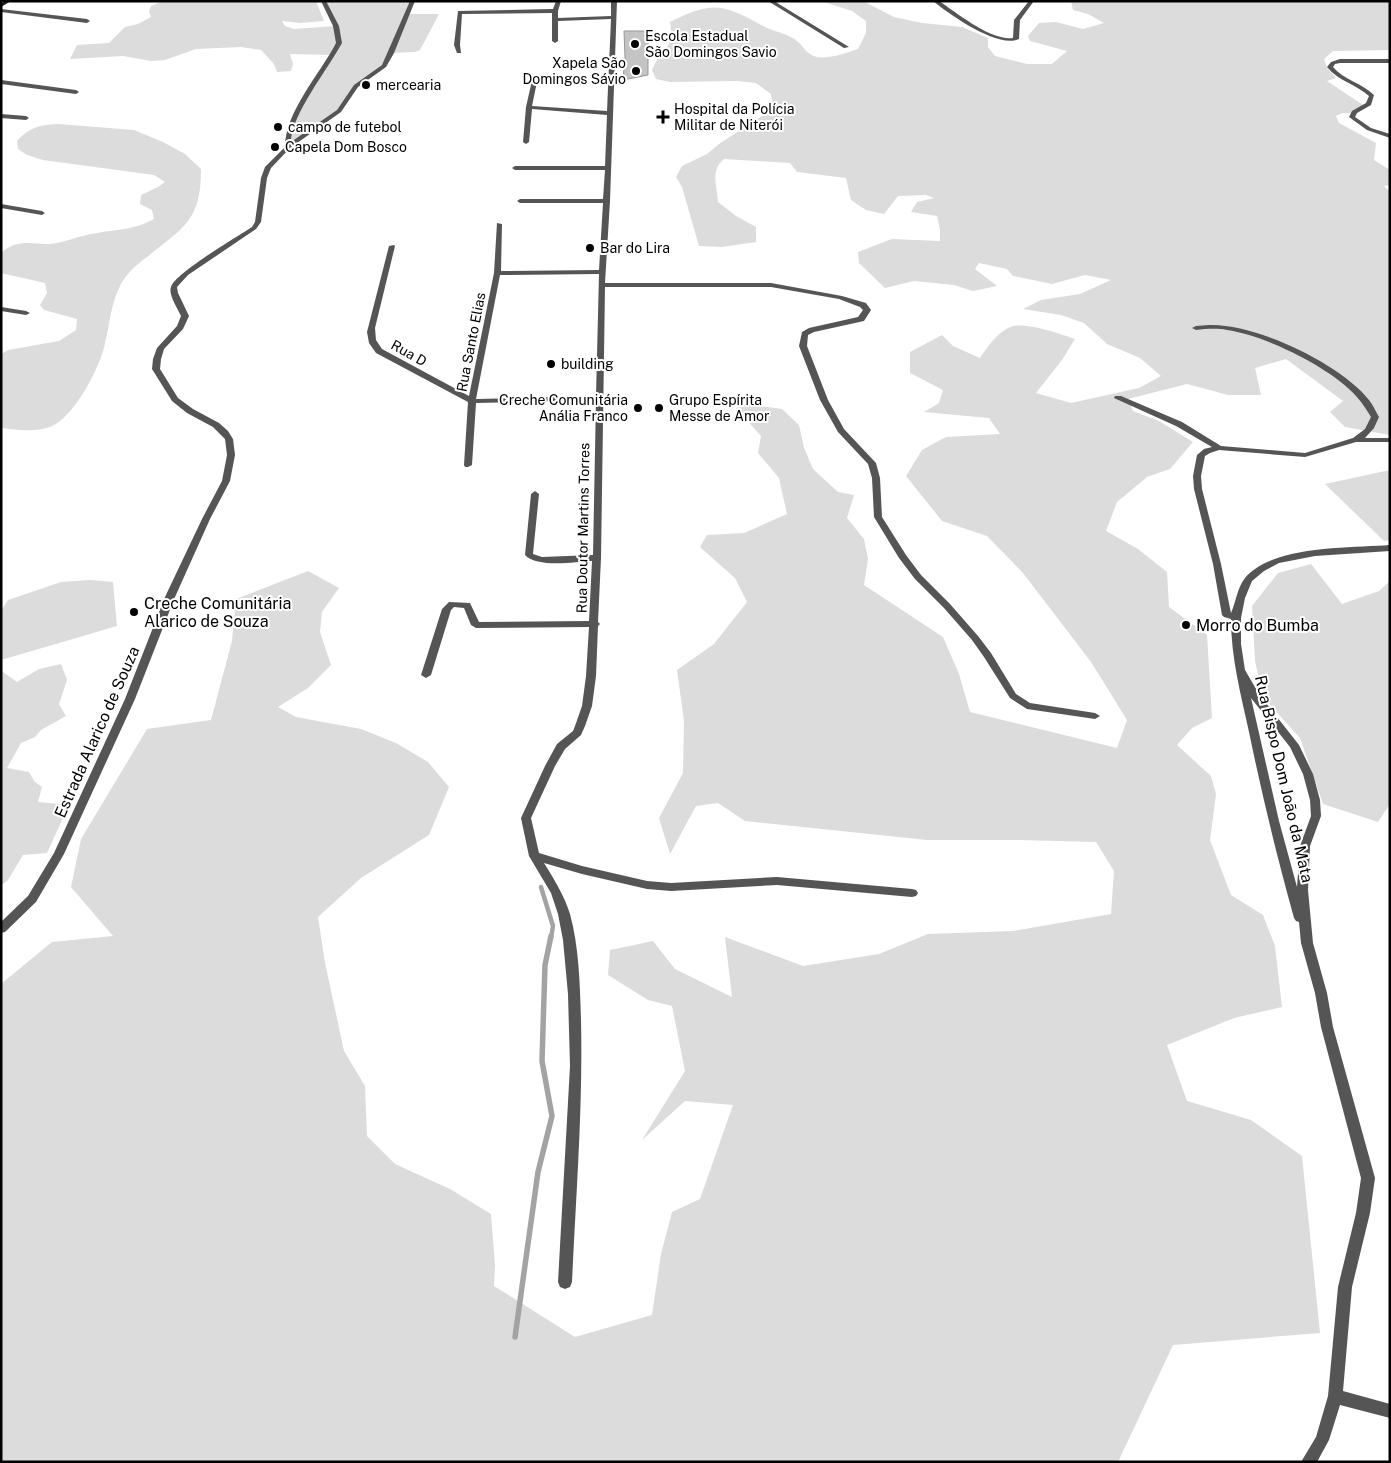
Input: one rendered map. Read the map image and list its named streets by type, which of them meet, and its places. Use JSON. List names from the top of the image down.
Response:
{
  "streets": {
    "street": [
      "Rua Santo Elias",
      "Rua D",
      "Rua Doutor Martins Torres",
      "Estrada Alarico de Souza",
      "Rua Bispo Dom João da Mata"
    ]
  },
  "crossings": [
    ["Rua Santo Elias", "Rua D"]
  ],
  "places": {
    "other": [
      "Escola Estadual São Domingos Savio",
      "Xapela São Domingos Sávio",
      "mercearia",
      "campo de futebol",
      "Capela Dom Bosco",
      "Bar do Lira",
      "building",
      "Creche Comunitária Anália Franco",
      "Grupo Espírita Messe de Amor",
      "Creche Comunitária Alarico de Souza",
      "Morro do Bumba"
    ],
    "health": ["Hospital da Polícia Militar de Niterói"]
  }
}
